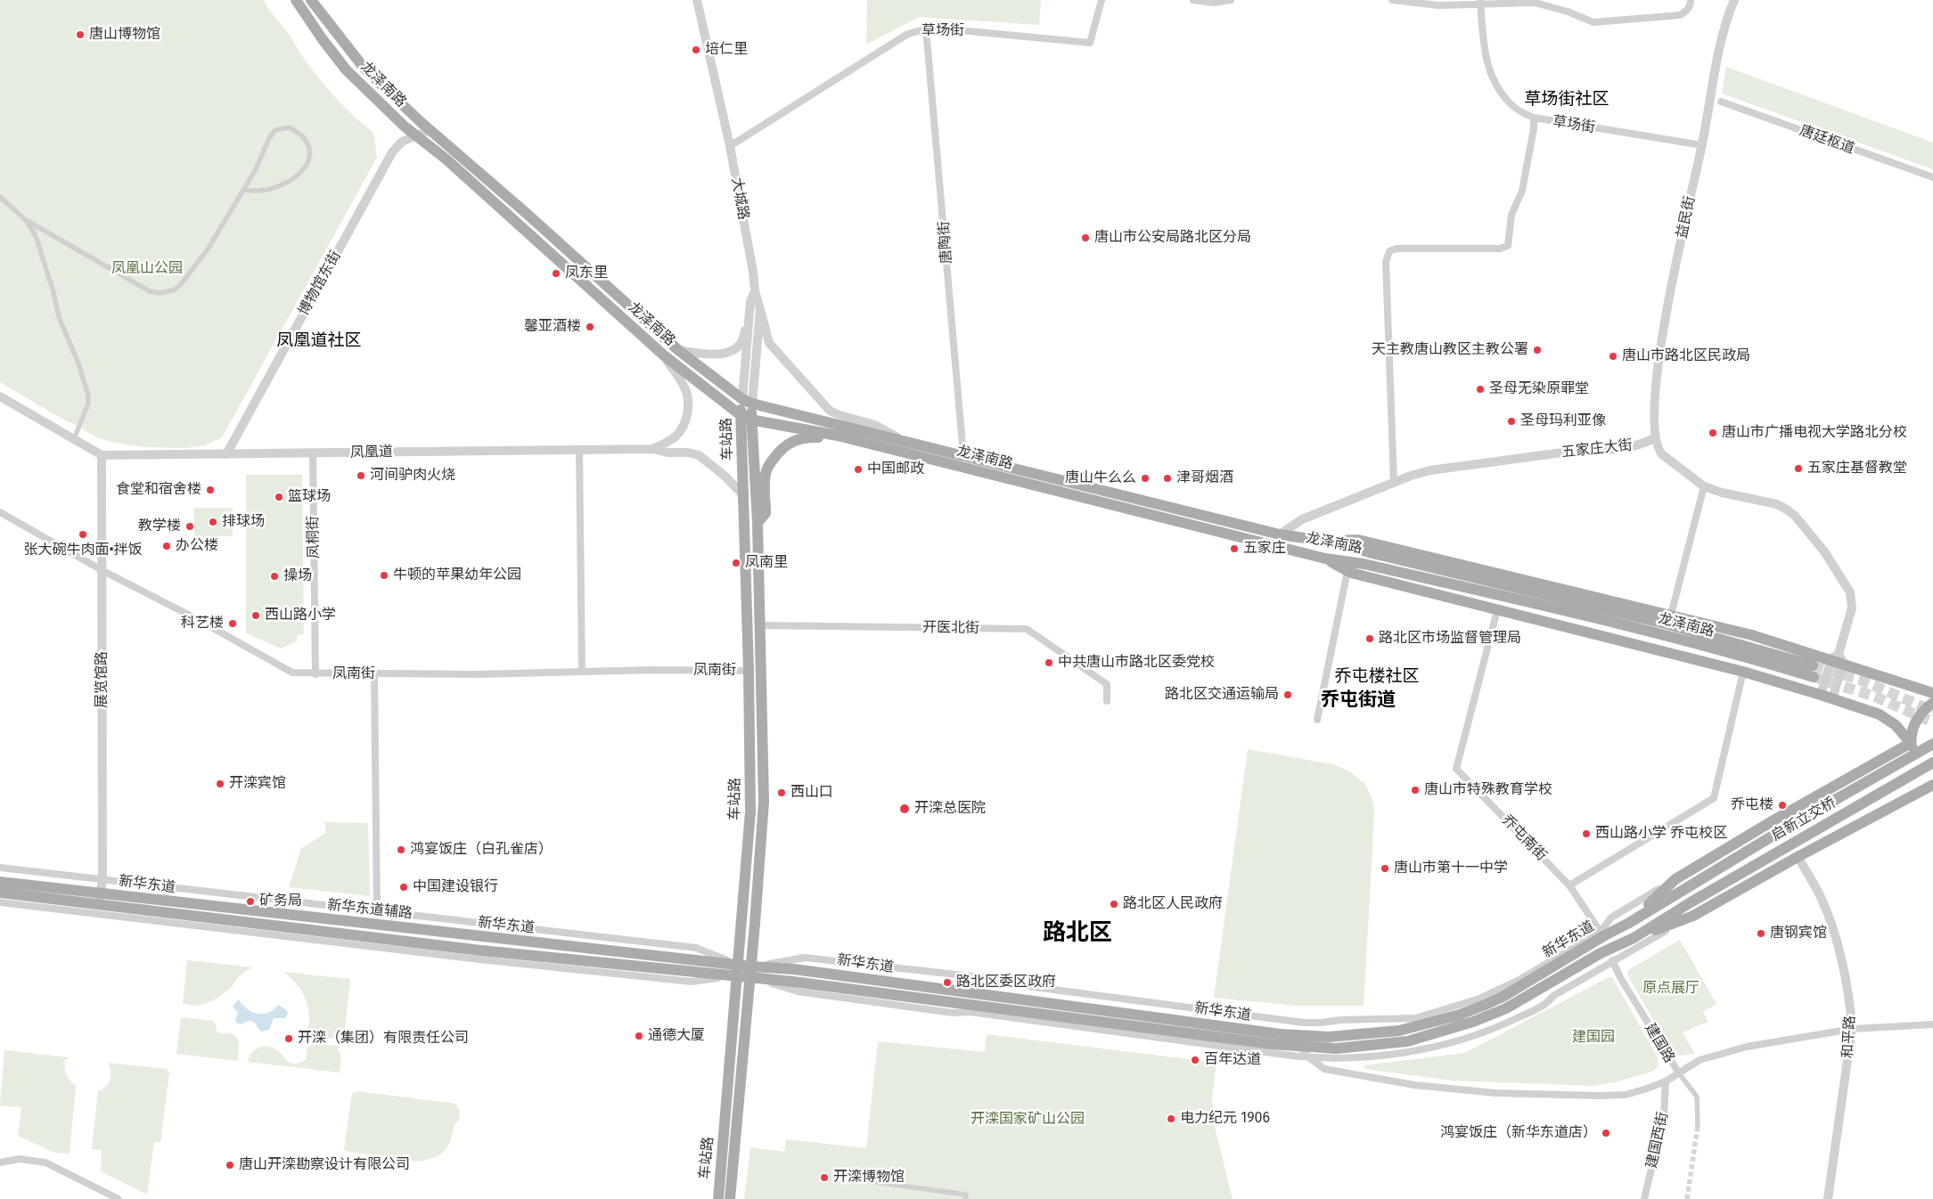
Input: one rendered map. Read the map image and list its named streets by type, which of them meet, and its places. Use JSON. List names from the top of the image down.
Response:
{
  "streets": {
    "main road": [
      "龙泽南路",
      "车站路",
      "启新立交桥",
      "新华东道"
    ],
    "street": [
      "草场街",
      "唐廷枢道",
      "大城路",
      "益民街",
      "唐陶街",
      "博物馆东街",
      "五家庄大街",
      "凤凰道",
      "凤桐街",
      "开医北街",
      "凤南街",
      "展览馆路",
      "乔屯南街",
      "新华东道辅路",
      "和平路",
      "建国路",
      "建国西街"
    ]
  },
  "crossings": [
    ["草场街", "大城路"],
    ["草场街", "益民街"],
    ["草场街", "唐陶街"],
    ["龙泽南路", "大城路"],
    ["龙泽南路", "唐陶街"],
    ["龙泽南路", "博物馆东街"],
    ["龙泽南路", "车站路"],
    ["龙泽南路", "五家庄大街"],
    ["大城路", "车站路"],
    ["益民街", "五家庄大街"],
    ["博物馆东街", "凤凰道"],
    ["车站路", "凤凰道"],
    ["车站路", "开医北街"],
    ["车站路", "凤南街"],
    ["车站路", "新华东道"],
    ["车站路", "新华东道辅路"],
    ["凤凰道", "凤桐街"],
    ["凤凰道", "展览馆路"],
    ["凤桐街", "凤南街"],
    ["凤南街", "展览馆路"],
    ["展览馆路", "新华东道"],
    ["展览馆路", "新华东道辅路"],
    ["启新立交桥", "新华东道"],
    ["乔屯南街", "新华东道"],
    ["新华东道", "新华东道辅路"]
  ],
  "districts": [
    "草场街社区",
    "凤凰道社区",
    "乔屯楼社区",
    "乔屯街道",
    "路北区"
  ],
  "parks": [
    "凤凰山公园",
    "原点展厅",
    "建国园",
    "开滦国家矿山公园"
  ],
  "places": [
    "唐山博物馆",
    "培仁里",
    "唐山市公安局路北区分局",
    "凤东里",
    "馨亚酒楼",
    "天主教唐山教区主教公署",
    "唐山市路北区民政局",
    "圣母无染原罪堂",
    "圣母玛利亚像",
    "唐山市广播电视大学路北分校",
    "五家庄基督教堂",
    "中国邮政",
    "河间驴肉火烧",
    "唐山牛么么",
    "津哥烟酒",
    "食堂和宿舍楼",
    "篮球场",
    "排球场",
    "教学楼",
    "张大碗牛肉面•拌饭",
    "办公楼",
    "五家庄",
    "凤南里",
    "牛顿的苹果幼年公园",
    "操场",
    "西山路小学",
    "科艺楼",
    "路北区市场监督管理局",
    "中共唐山市路北区委党校",
    "路北区交通运输局",
    "开滦宾馆",
    "唐山市特殊教育学校",
    "西山口",
    "乔屯楼",
    "开滦总医院",
    "西山路小学 乔屯校区",
    "鸿宴饭庄（白孔雀店）",
    "唐山市第十一中学",
    "中国建设银行",
    "矿务局",
    "路北区人民政府",
    "唐钢宾馆",
    "路北区委区政府",
    "通德大厦",
    "开滦（集团）有限责任公司",
    "百年达道",
    "电力纪元 1906",
    "鸿宴饭庄（新华东道店）",
    "唐山开滦勘察设计有限公司",
    "开滦博物馆"
  ]
}
